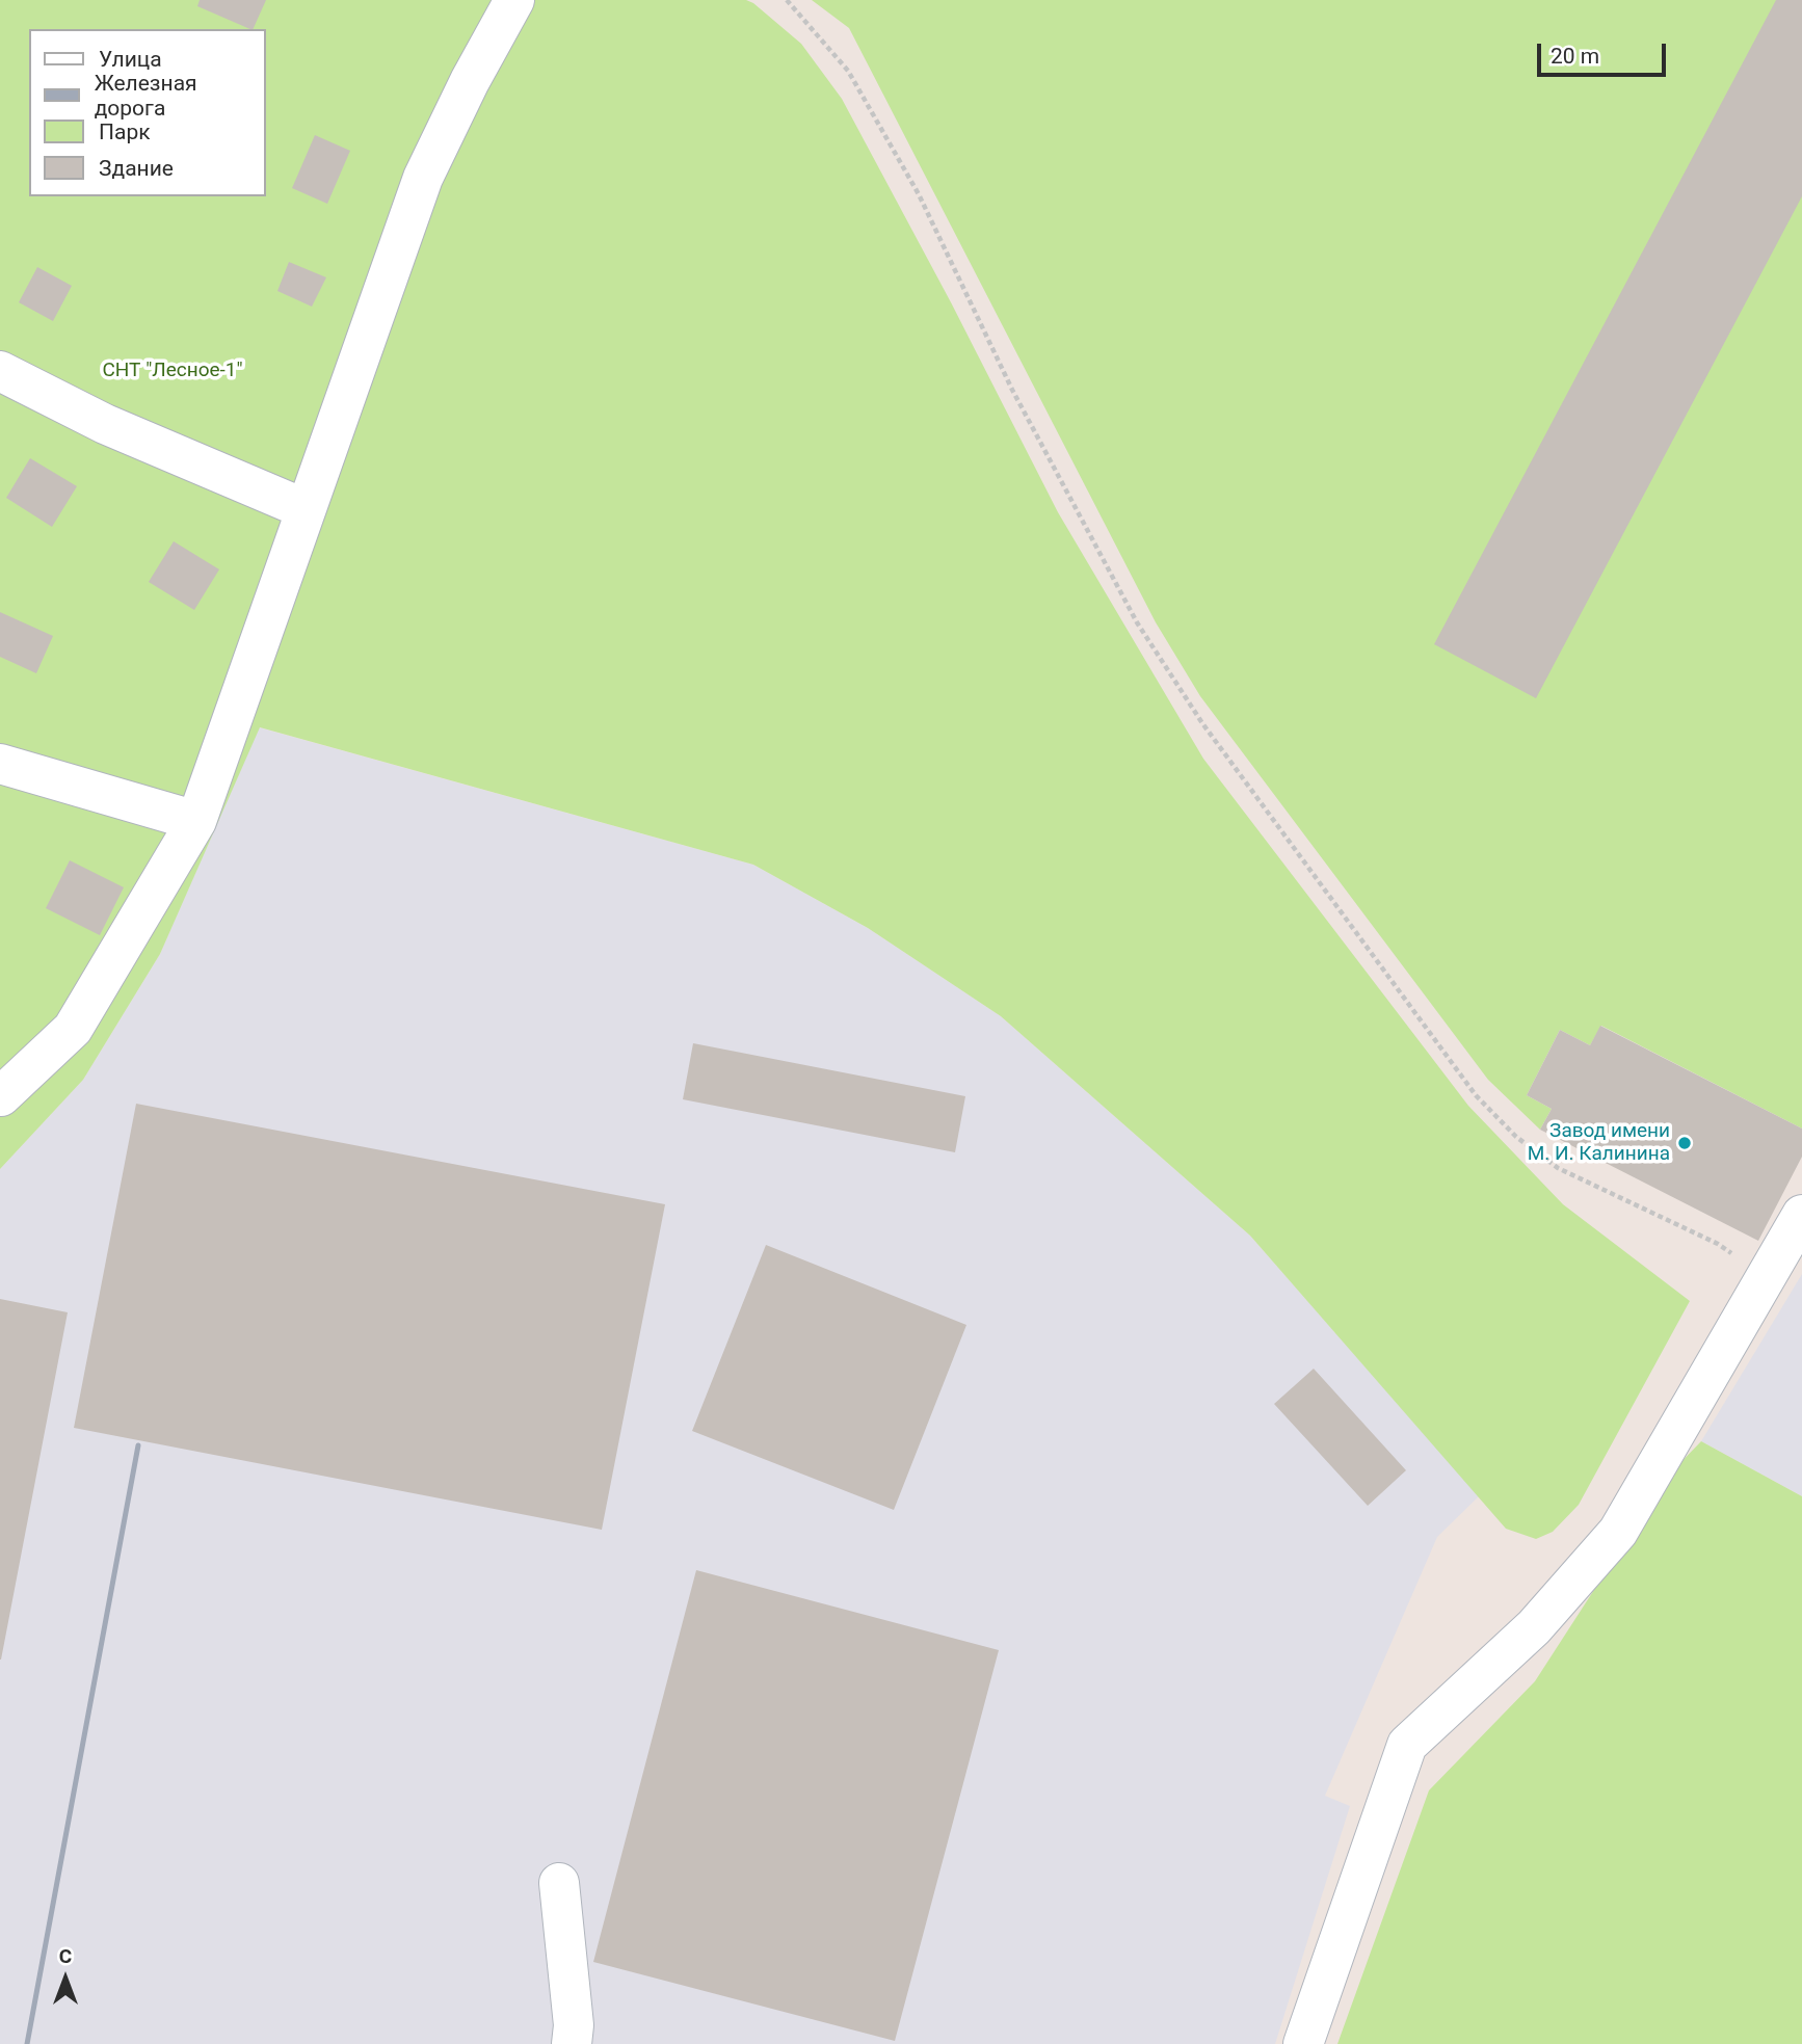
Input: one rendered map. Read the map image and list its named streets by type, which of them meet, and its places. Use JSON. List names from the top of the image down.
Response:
{
  "parks": ["СНТ \"Лесное-1\""],
  "places": ["Завод имени М. И. Калинина"],
  "legend": [
    "Улица",
    "Железная дорога",
    "Парк",
    "Здание"
  ],
  "scale_bar": "20 m",
  "north": "top"
}
